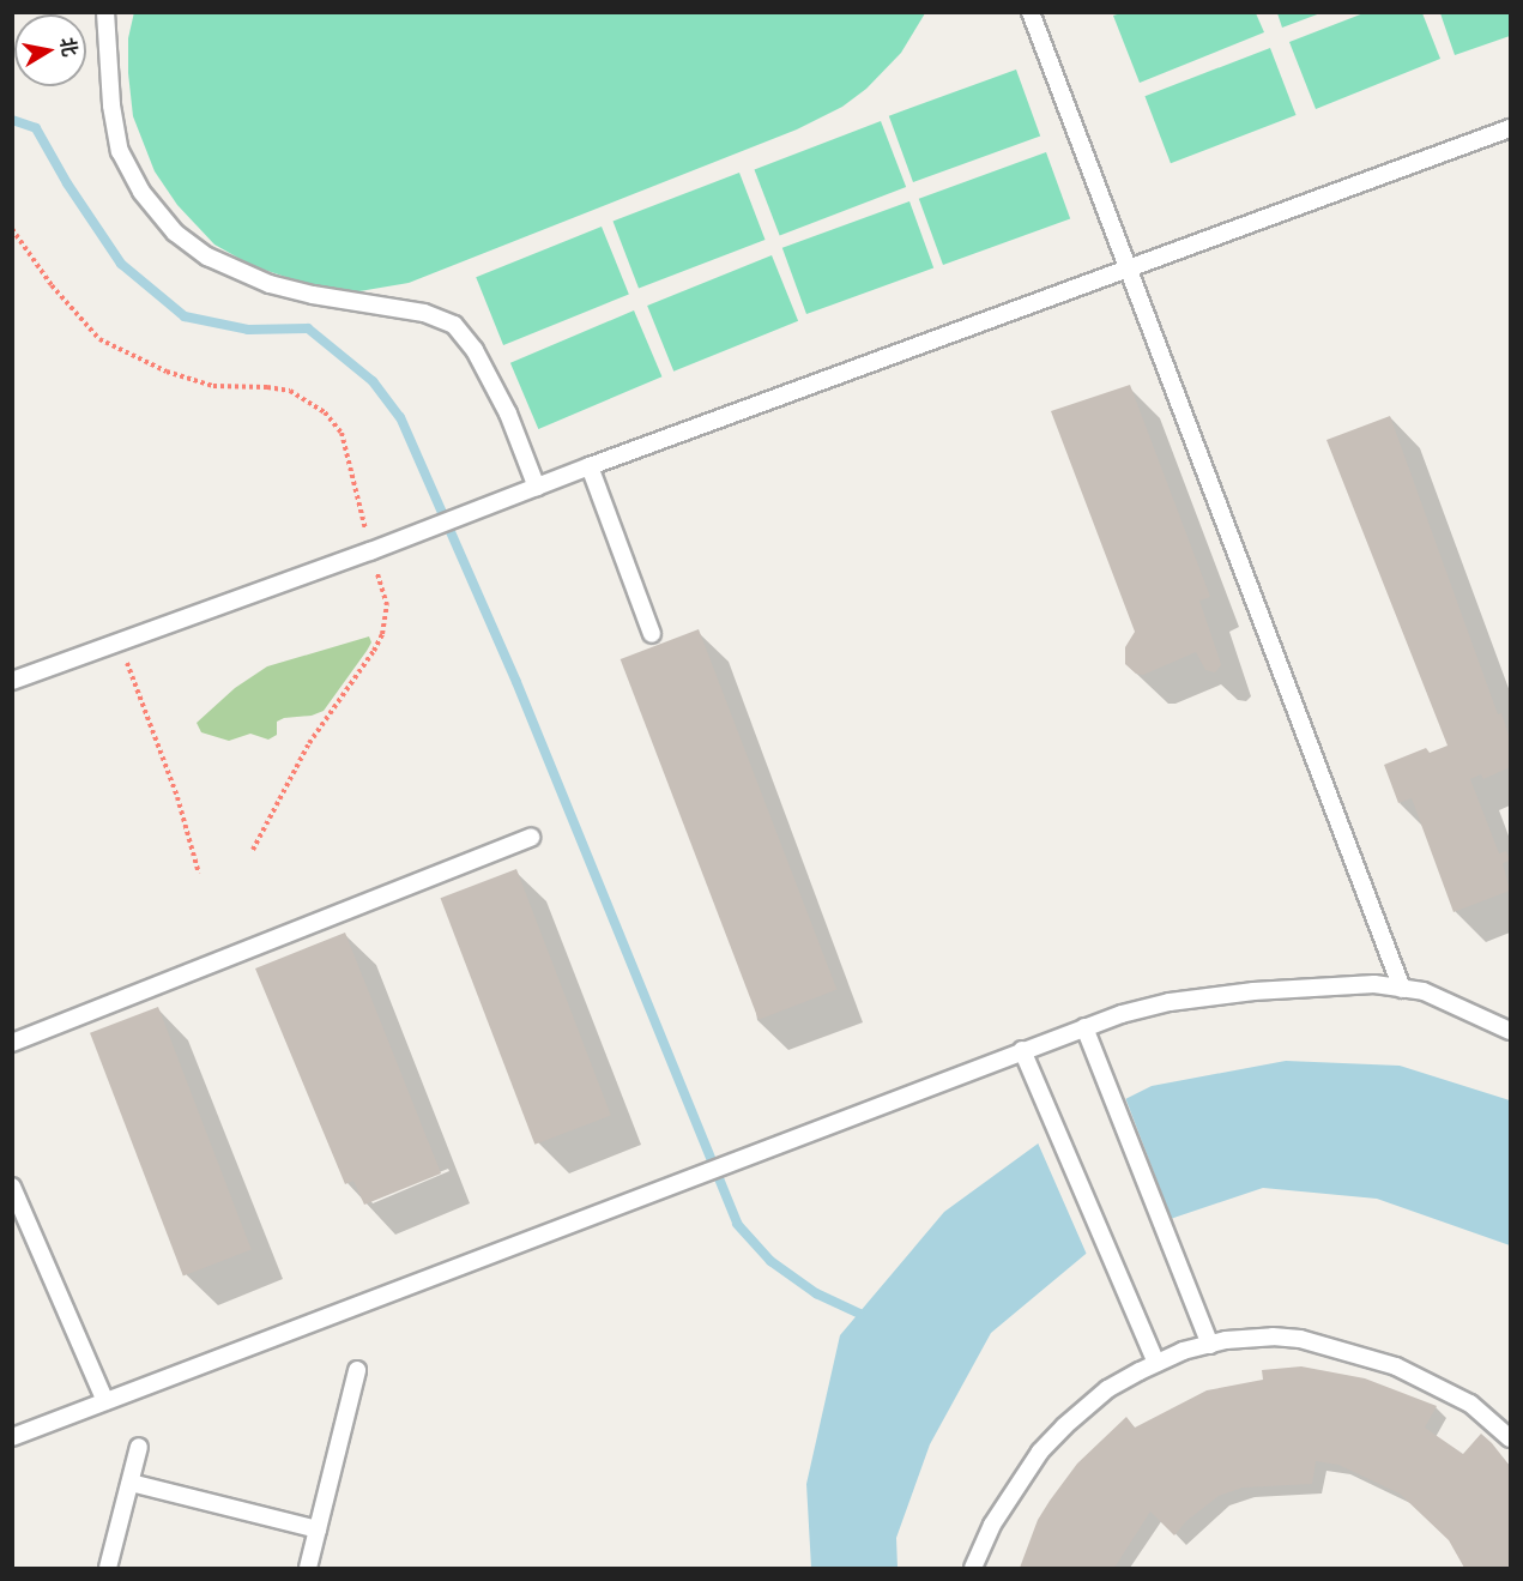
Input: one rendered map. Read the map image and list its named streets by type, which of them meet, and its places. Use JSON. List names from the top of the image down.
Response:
{
  "north": "right"
}
